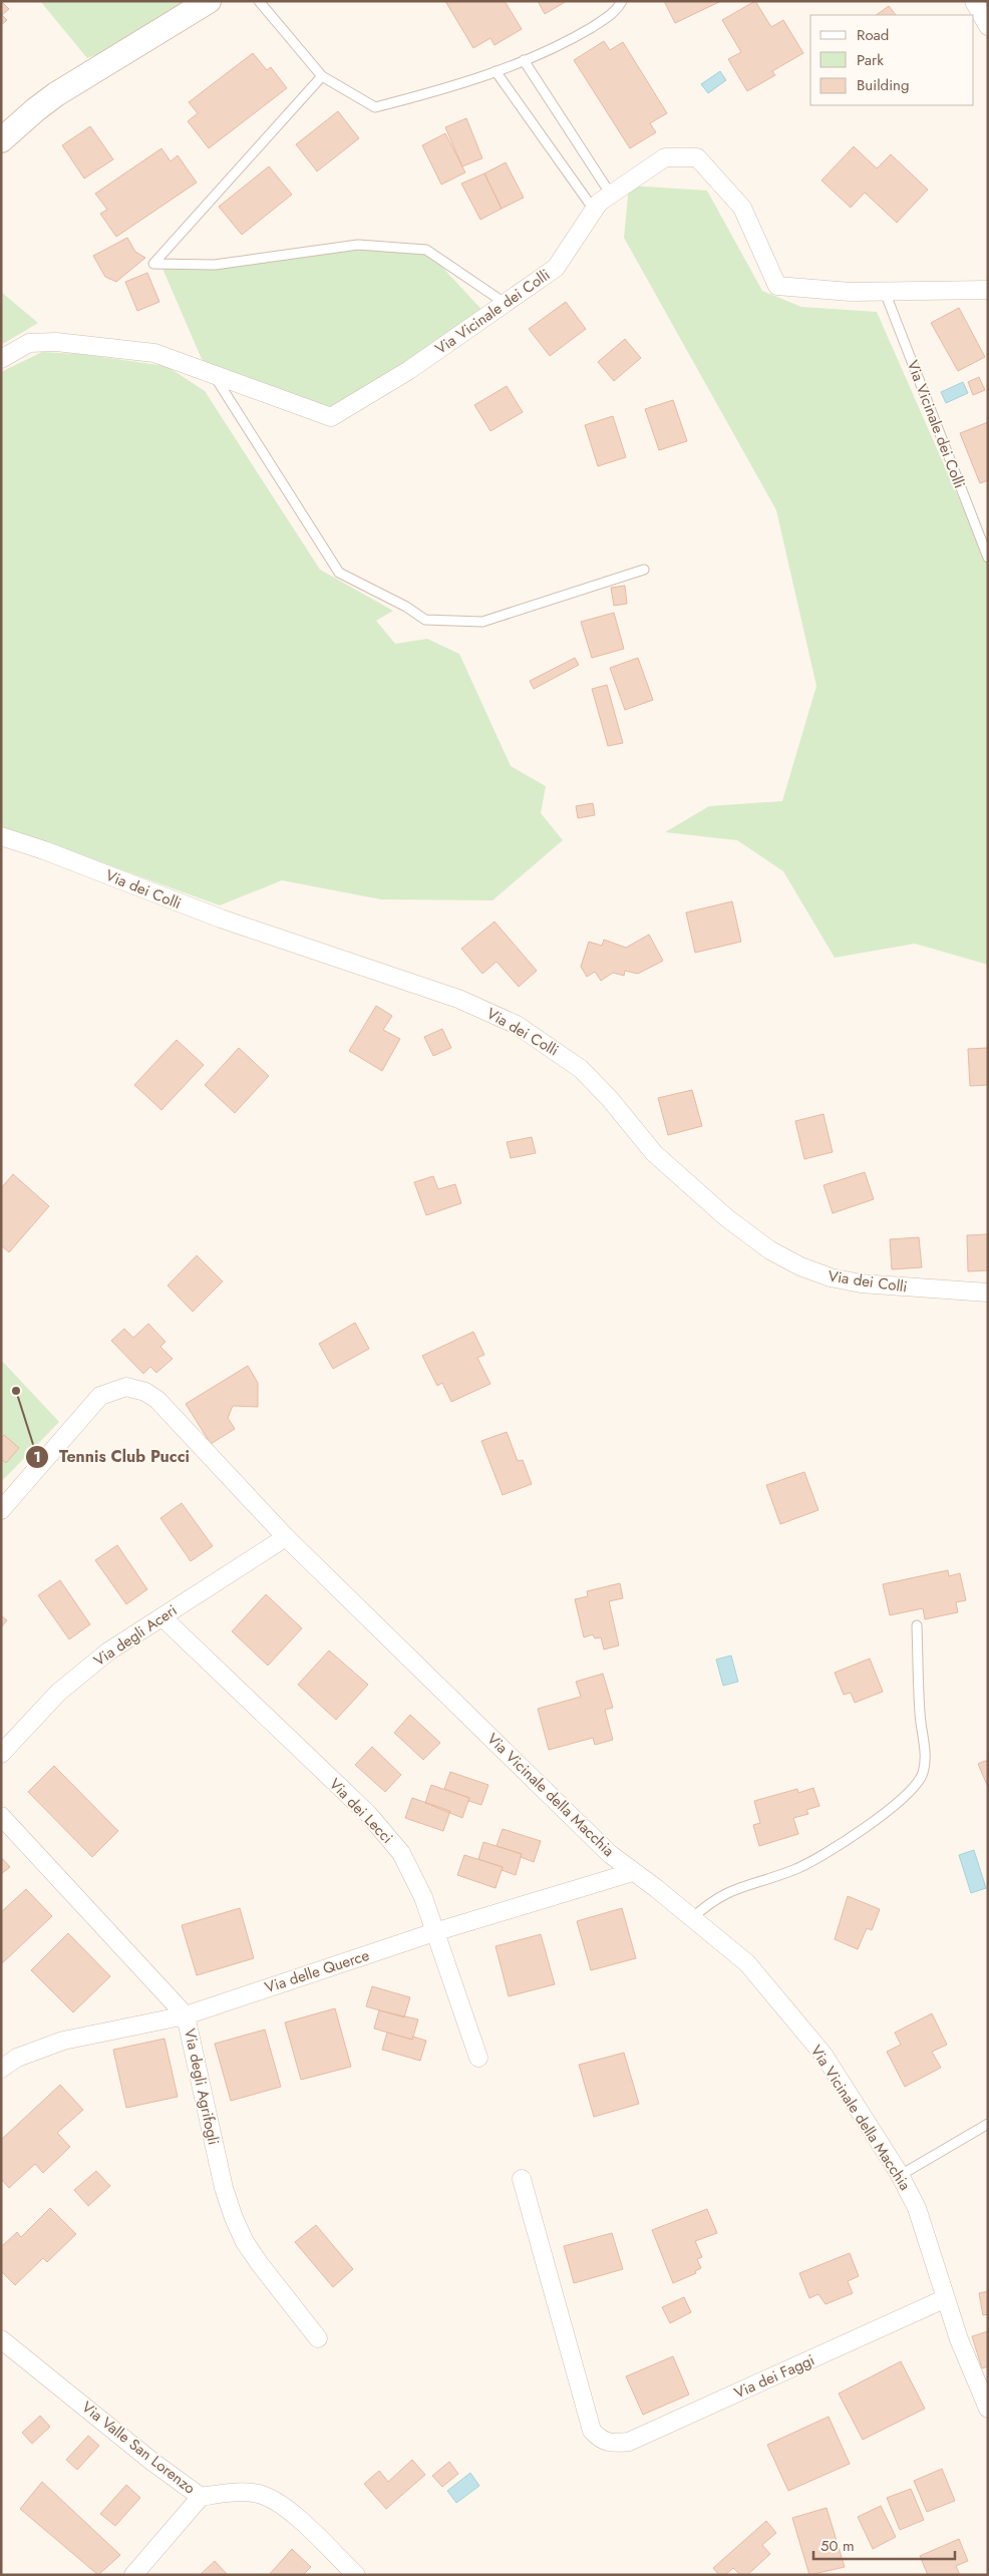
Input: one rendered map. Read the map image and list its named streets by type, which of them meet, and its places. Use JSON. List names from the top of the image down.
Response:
{
  "streets": {
    "street": [
      "Via Vicinale dei Colli",
      "Via dei Colli",
      "Via degli Aceri",
      "Via Vicinale della Macchia",
      "Via dei Lecci",
      "Via delle Querce",
      "Via degli Agrifogli",
      "Via dei Faggi",
      "Via Valle San Lorenzo"
    ]
  },
  "crossings": [
    ["Via degli Aceri", "Via Vicinale della Macchia"],
    ["Via degli Aceri", "Via dei Lecci"],
    ["Via Vicinale della Macchia", "Via delle Querce"],
    ["Via Vicinale della Macchia", "Via dei Faggi"],
    ["Via dei Lecci", "Via delle Querce"],
    ["Via delle Querce", "Via degli Agrifogli"]
  ],
  "places": ["Tennis Club Pucci"],
  "legend": ["Road", "Park", "Building"],
  "scale_bar": "50 m"
}
